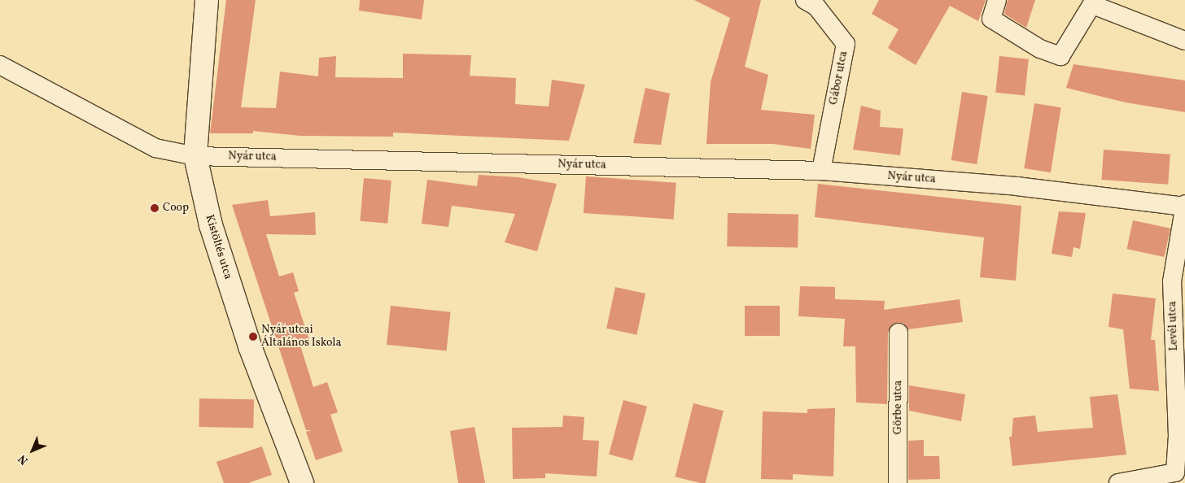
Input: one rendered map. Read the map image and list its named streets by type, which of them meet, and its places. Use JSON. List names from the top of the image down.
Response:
{
  "streets": {
    "street": [
      "Gábor utca",
      "Nyár utca",
      "Kistöltés utca",
      "Levél utca",
      "Görbe utca"
    ]
  },
  "crossings": [
    ["Gábor utca", "Nyár utca"],
    ["Nyár utca", "Kistöltés utca"],
    ["Nyár utca", "Levél utca"]
  ],
  "places": ["Coop", "Nyár utcai Általános Iskola"],
  "north": "bottom left"
}
